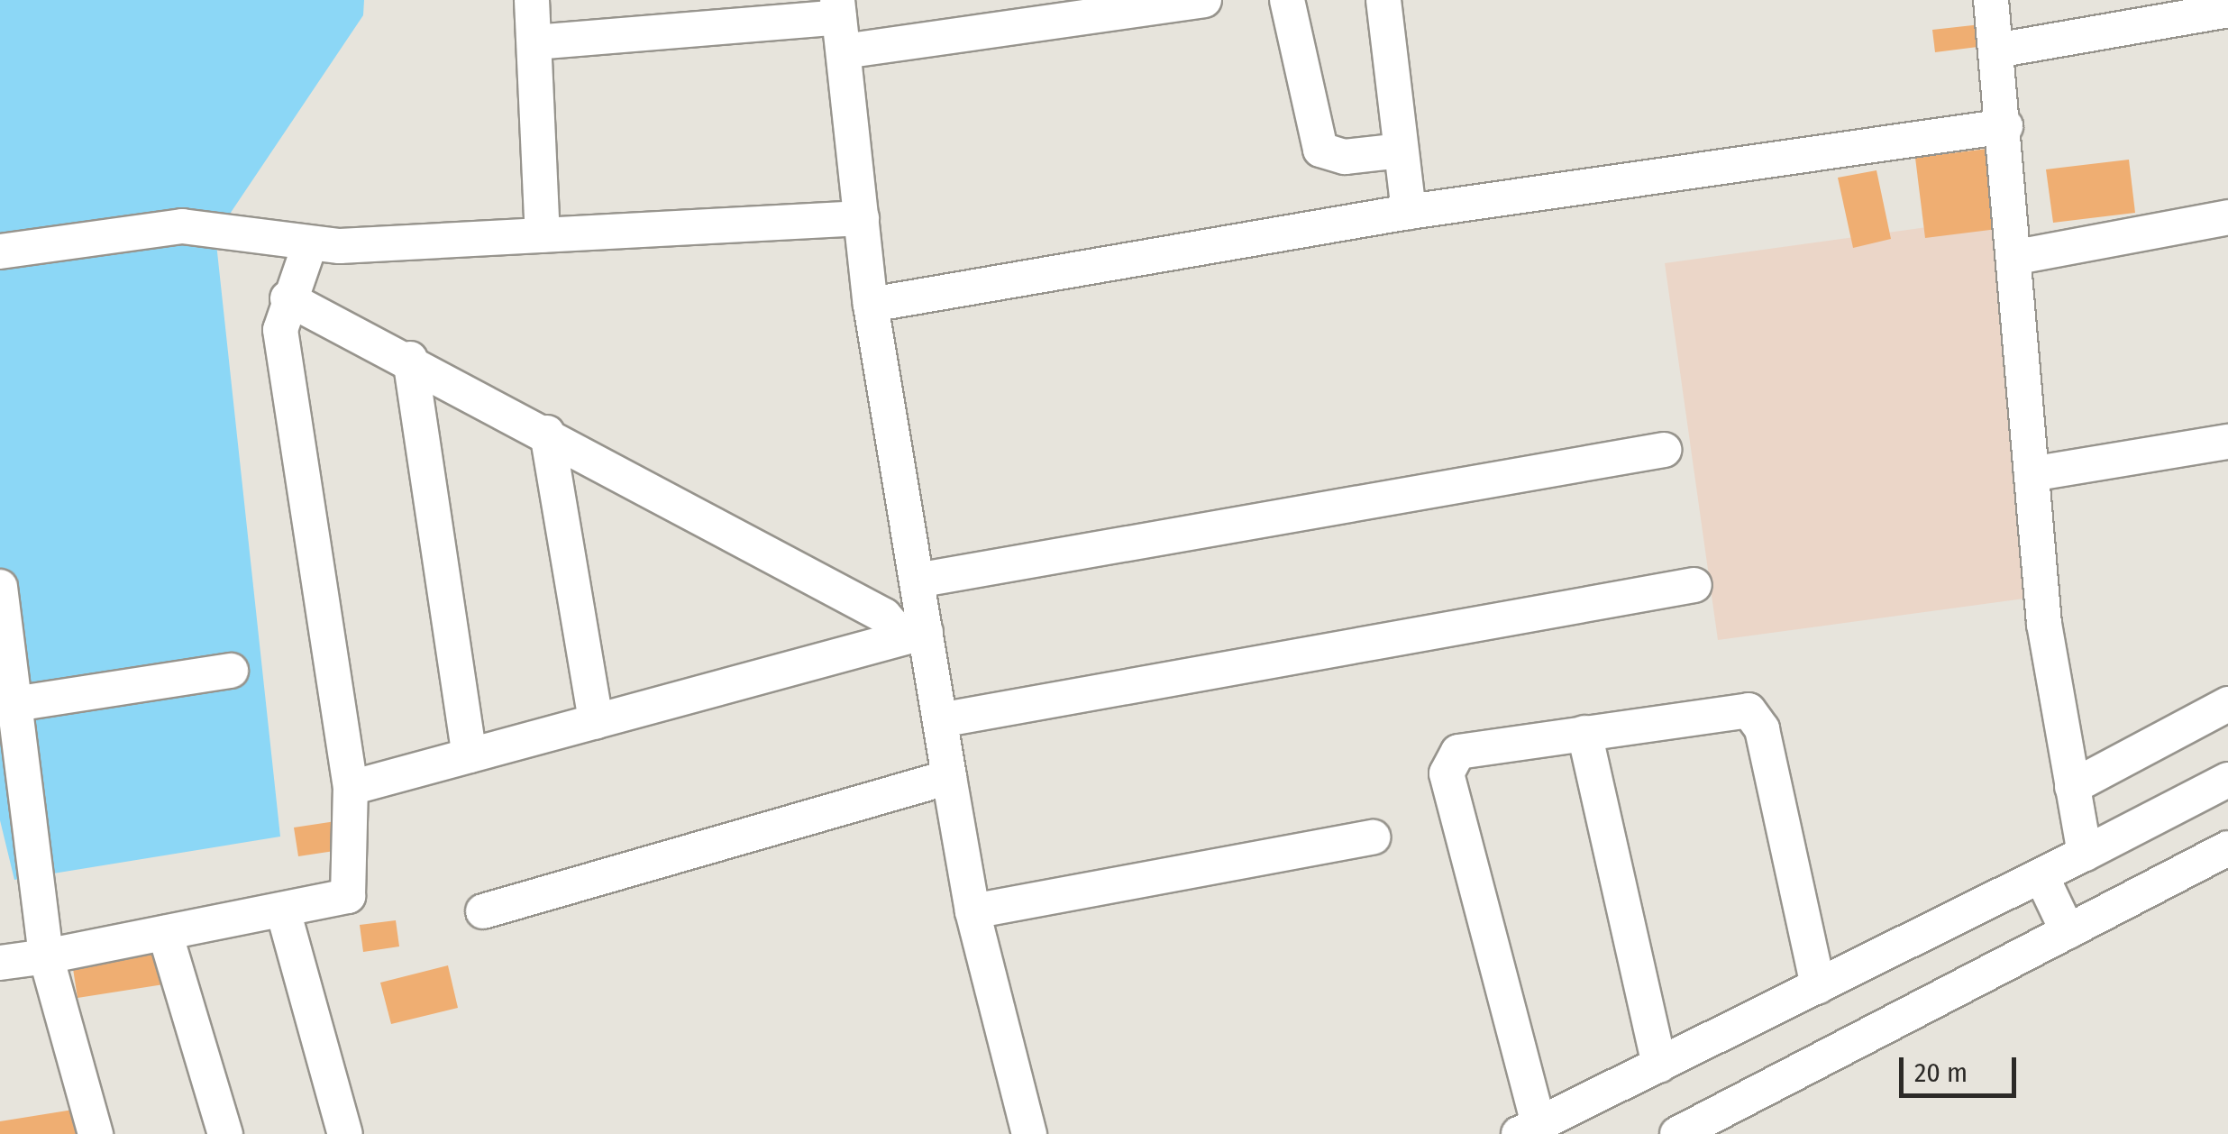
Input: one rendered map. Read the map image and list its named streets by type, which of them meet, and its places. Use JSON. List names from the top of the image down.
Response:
{
  "scale_bar": "20 m"
}
